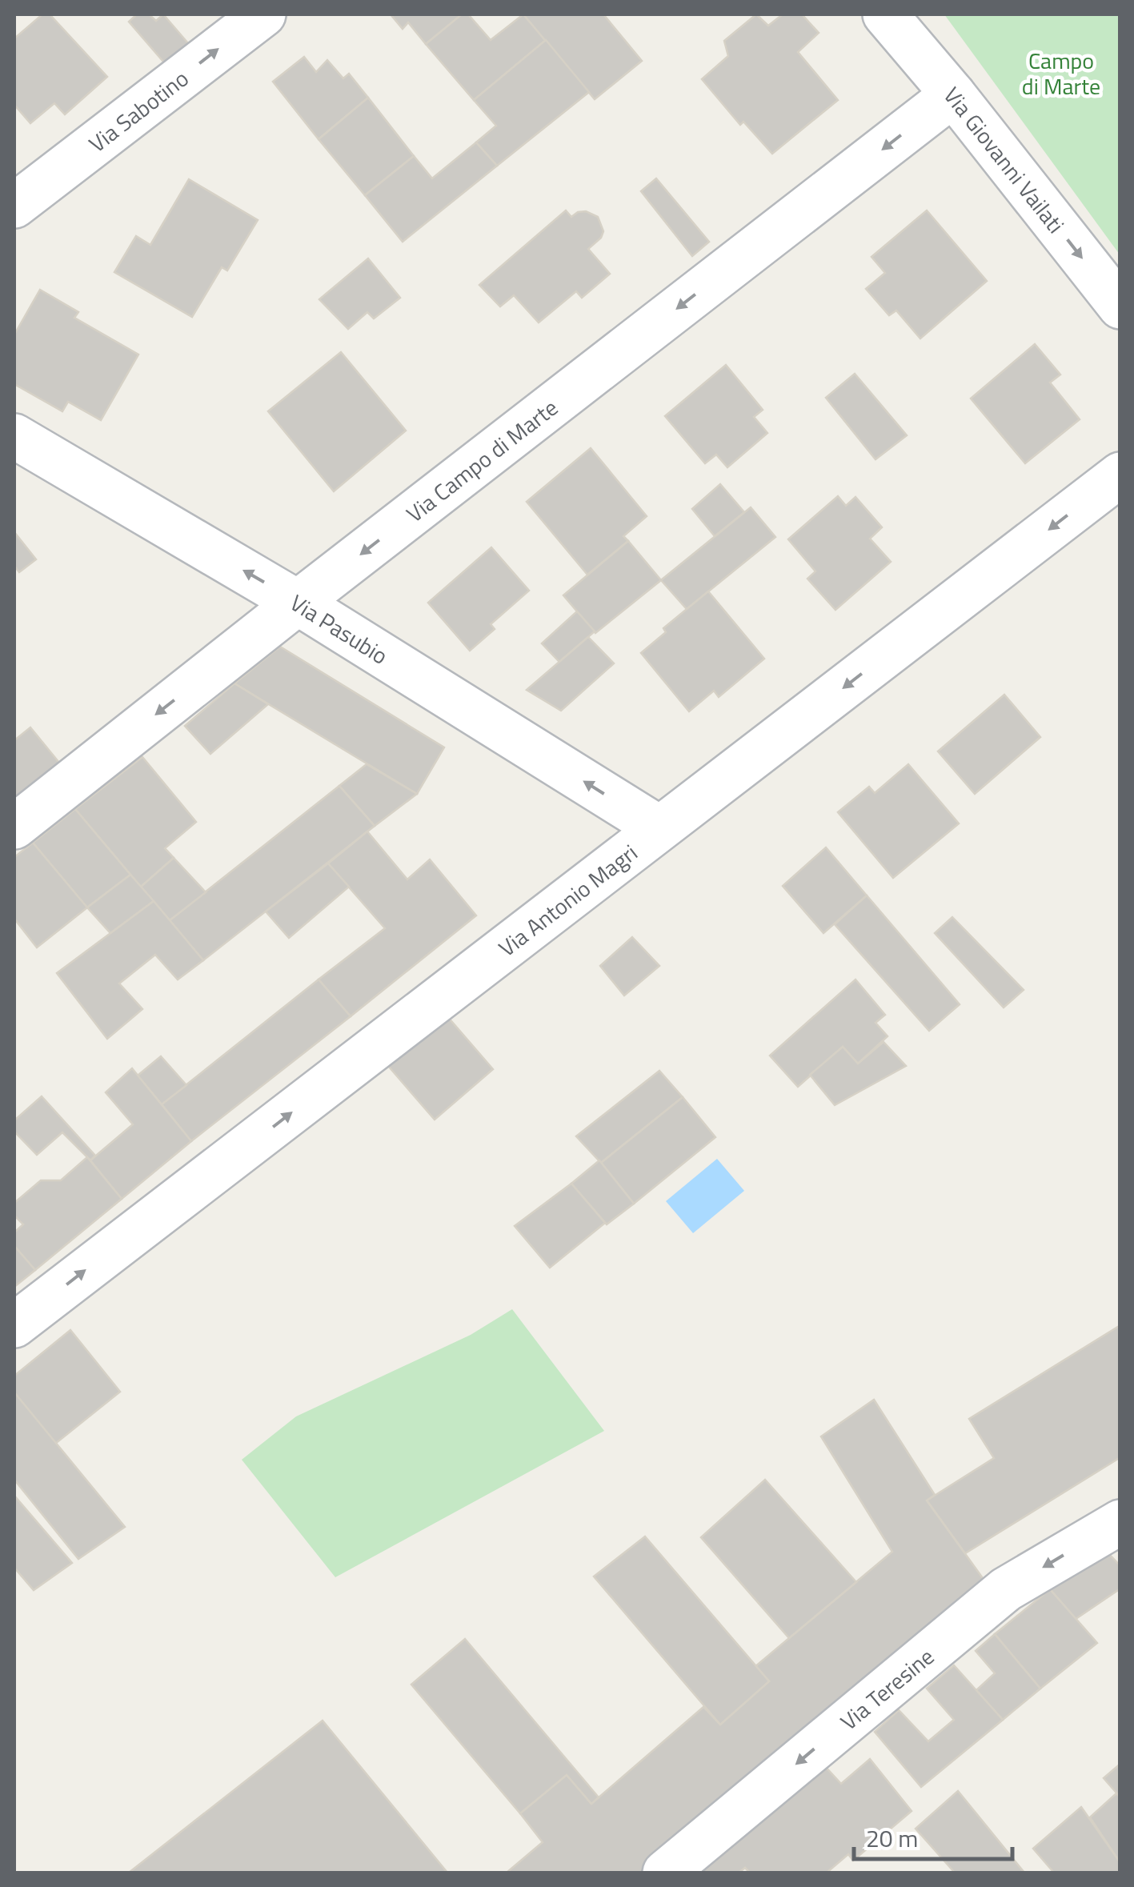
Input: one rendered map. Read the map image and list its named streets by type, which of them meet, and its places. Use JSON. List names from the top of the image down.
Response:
{
  "streets": {
    "street": [
      "Via Sabotino",
      "Via Giovanni Vailati",
      "Via Campo di Marte",
      "Via Pasubio",
      "Via Antonio Magri",
      "Via Teresine"
    ]
  },
  "crossings": [
    ["Via Giovanni Vailati", "Via Campo di Marte"],
    ["Via Campo di Marte", "Via Pasubio"],
    ["Via Pasubio", "Via Antonio Magri"]
  ],
  "one_way": [
    "Via Sabotino",
    "Via Giovanni Vailati",
    "Via Campo di Marte",
    "Via Pasubio",
    "Via Teresine"
  ],
  "parks": ["Campo di Marte"],
  "scale_bar": "20 m"
}
